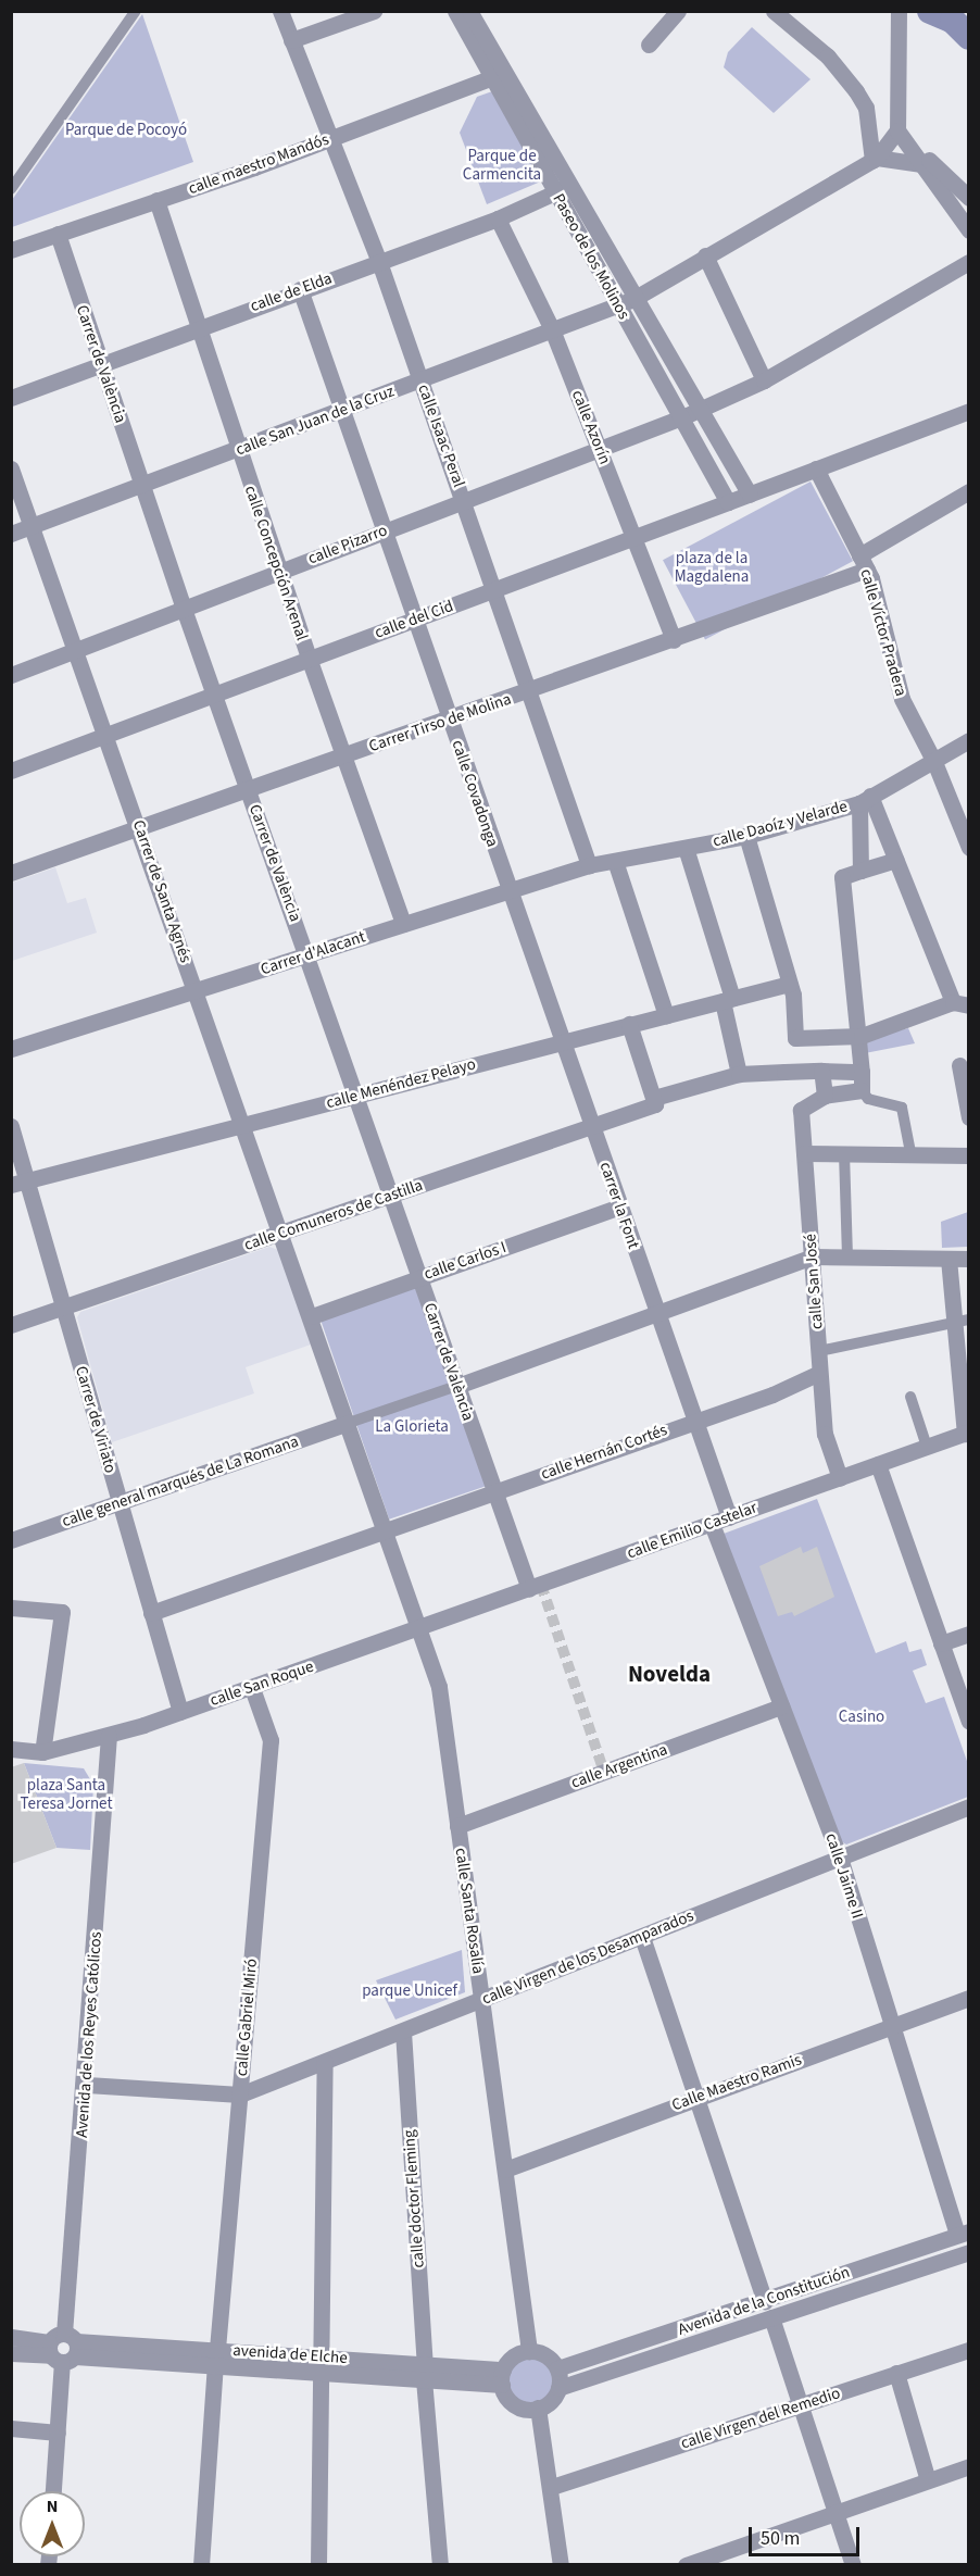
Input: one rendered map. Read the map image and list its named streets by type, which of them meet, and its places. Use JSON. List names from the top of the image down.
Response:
{
  "streets": {
    "street": [
      "calle maestro Mandós",
      "Paseo de los Molinos",
      "calle de Elda",
      "Carrer de València",
      "calle San Juan de la Cruz",
      "calle Azorín",
      "calle Isaac Peral",
      "calle Pizarro",
      "calle Concepción Arenal",
      "calle del Cid",
      "calle Víctor Pradera",
      "Carrer Tirso de Molina",
      "calle Covadonga",
      "calle Daoíz y Velarde",
      "Carrer de Santa Agnés",
      "Carrer d'Alacant",
      "calle Menéndez Pelayo",
      "carrer la Font",
      "calle Comuneros de Castilla",
      "calle Carlos I",
      "calle San José",
      "Carrer de Viriato",
      "calle Hernán Cortés",
      "calle general marqués de La Romana",
      "calle Emilio Castelar",
      "calle San Roque",
      "calle Argentina",
      "calle Jaime II",
      "calle Santa Rosalía",
      "calle Virgen de los Desamparados",
      "calle Gabriel Miró",
      "Avenida de los Reyes Católicos",
      "Calle Maestro Ramis",
      "calle doctor Fleming",
      "Avenida de la Constitución",
      "avenida de Elche",
      "calle Virgen del Remedio"
    ]
  },
  "crossings": [
    ["calle maestro Mandós", "Paseo de los Molinos"],
    ["calle maestro Mandós", "Carrer de València"],
    ["calle maestro Mandós", "calle Isaac Peral"],
    ["calle maestro Mandós", "calle Concepción Arenal"],
    ["Paseo de los Molinos", "calle de Elda"],
    ["Paseo de los Molinos", "calle San Juan de la Cruz"],
    ["Paseo de los Molinos", "calle Pizarro"],
    ["Paseo de los Molinos", "calle del Cid"],
    ["calle de Elda", "Carrer de València"],
    ["calle de Elda", "calle Azorín"],
    ["calle de Elda", "calle Isaac Peral"],
    ["calle de Elda", "calle Concepción Arenal"],
    ["calle de Elda", "calle Covadonga"],
    ["Carrer de València", "calle San Juan de la Cruz"],
    ["Carrer de València", "calle Pizarro"],
    ["Carrer de València", "calle del Cid"],
    ["Carrer de València", "Carrer Tirso de Molina"],
    ["Carrer de València", "Carrer d'Alacant"],
    ["Carrer de València", "calle Menéndez Pelayo"],
    ["Carrer de València", "calle Comuneros de Castilla"],
    ["Carrer de València", "calle Carlos I"],
    ["Carrer de València", "calle Hernán Cortés"],
    ["Carrer de València", "calle Emilio Castelar"],
    ["calle San Juan de la Cruz", "calle Azorín"],
    ["calle San Juan de la Cruz", "calle Isaac Peral"],
    ["calle San Juan de la Cruz", "calle Concepción Arenal"],
    ["calle San Juan de la Cruz", "calle Covadonga"],
    ["calle San Juan de la Cruz", "Carrer de Santa Agnés"],
    ["calle Azorín", "calle Pizarro"],
    ["calle Azorín", "calle del Cid"],
    ["calle Azorín", "Carrer Tirso de Molina"],
    ["calle Isaac Peral", "calle Pizarro"],
    ["calle Isaac Peral", "calle del Cid"],
    ["calle Isaac Peral", "Carrer Tirso de Molina"],
    ["calle Isaac Peral", "Carrer d'Alacant"],
    ["calle Pizarro", "calle Concepción Arenal"],
    ["calle Pizarro", "calle Covadonga"],
    ["calle Pizarro", "Carrer de Santa Agnés"],
    ["calle Concepción Arenal", "calle del Cid"],
    ["calle Concepción Arenal", "Carrer Tirso de Molina"],
    ["calle Concepción Arenal", "Carrer d'Alacant"],
    ["calle del Cid", "calle Víctor Pradera"],
    ["calle del Cid", "calle Covadonga"],
    ["calle del Cid", "Carrer de Santa Agnés"],
    ["calle Víctor Pradera", "Carrer Tirso de Molina"],
    ["calle Víctor Pradera", "calle Daoíz y Velarde"],
    ["Carrer Tirso de Molina", "calle Covadonga"],
    ["Carrer Tirso de Molina", "Carrer de Santa Agnés"],
    ["calle Covadonga", "Carrer d'Alacant"],
    ["calle Covadonga", "carrer la Font"],
    ["calle Daoíz y Velarde", "Carrer d'Alacant"],
    ["Carrer de Santa Agnés", "Carrer d'Alacant"],
    ["Carrer de Santa Agnés", "calle Menéndez Pelayo"],
    ["Carrer de Santa Agnés", "calle Comuneros de Castilla"],
    ["Carrer de Santa Agnés", "calle Carlos I"],
    ["Carrer d'Alacant", "carrer la Font"],
    ["calle Menéndez Pelayo", "carrer la Font"],
    ["calle Menéndez Pelayo", "Carrer de Viriato"],
    ["carrer la Font", "calle Comuneros de Castilla"],
    ["carrer la Font", "calle Carlos I"],
    ["carrer la Font", "calle Hernán Cortés"],
    ["carrer la Font", "calle Emilio Castelar"],
    ["calle Comuneros de Castilla", "Carrer de Viriato"],
    ["calle San José", "calle Hernán Cortés"],
    ["calle San José", "calle Emilio Castelar"],
    ["Carrer de Viriato", "calle Hernán Cortés"],
    ["Carrer de Viriato", "calle general marqués de La Romana"],
    ["Carrer de Viriato", "calle San Roque"],
    ["calle Hernán Cortés", "calle Santa Rosalía"],
    ["calle Emilio Castelar", "calle San Roque"],
    ["calle Emilio Castelar", "calle Jaime II"],
    ["calle Emilio Castelar", "calle Santa Rosalía"],
    ["calle San Roque", "calle Santa Rosalía"],
    ["calle San Roque", "calle Gabriel Miró"],
    ["calle San Roque", "Avenida de los Reyes Católicos"],
    ["calle Argentina", "calle Jaime II"],
    ["calle Argentina", "calle Santa Rosalía"],
    ["calle Jaime II", "calle Virgen de los Desamparados"],
    ["calle Jaime II", "Calle Maestro Ramis"],
    ["calle Jaime II", "Avenida de la Constitución"],
    ["calle Santa Rosalía", "calle Virgen de los Desamparados"],
    ["calle Santa Rosalía", "Calle Maestro Ramis"],
    ["calle Santa Rosalía", "Avenida de la Constitución"],
    ["calle Santa Rosalía", "avenida de Elche"],
    ["calle Virgen de los Desamparados", "calle Gabriel Miró"],
    ["calle Virgen de los Desamparados", "Avenida de los Reyes Católicos"],
    ["calle Virgen de los Desamparados", "calle doctor Fleming"],
    ["calle Gabriel Miró", "avenida de Elche"],
    ["Avenida de los Reyes Católicos", "avenida de Elche"],
    ["calle doctor Fleming", "avenida de Elche"],
    ["Avenida de la Constitución", "avenida de Elche"]
  ],
  "districts": ["Novelda"],
  "parks": [
    "Parque de Pocoyó",
    "Parque de Carmencita",
    "plaza de la Magdalena",
    "La Glorieta",
    "Casino",
    "plaza Santa Teresa Jornet",
    "parque Unicef"
  ],
  "scale_bar": "50 m",
  "north": "top"
}
